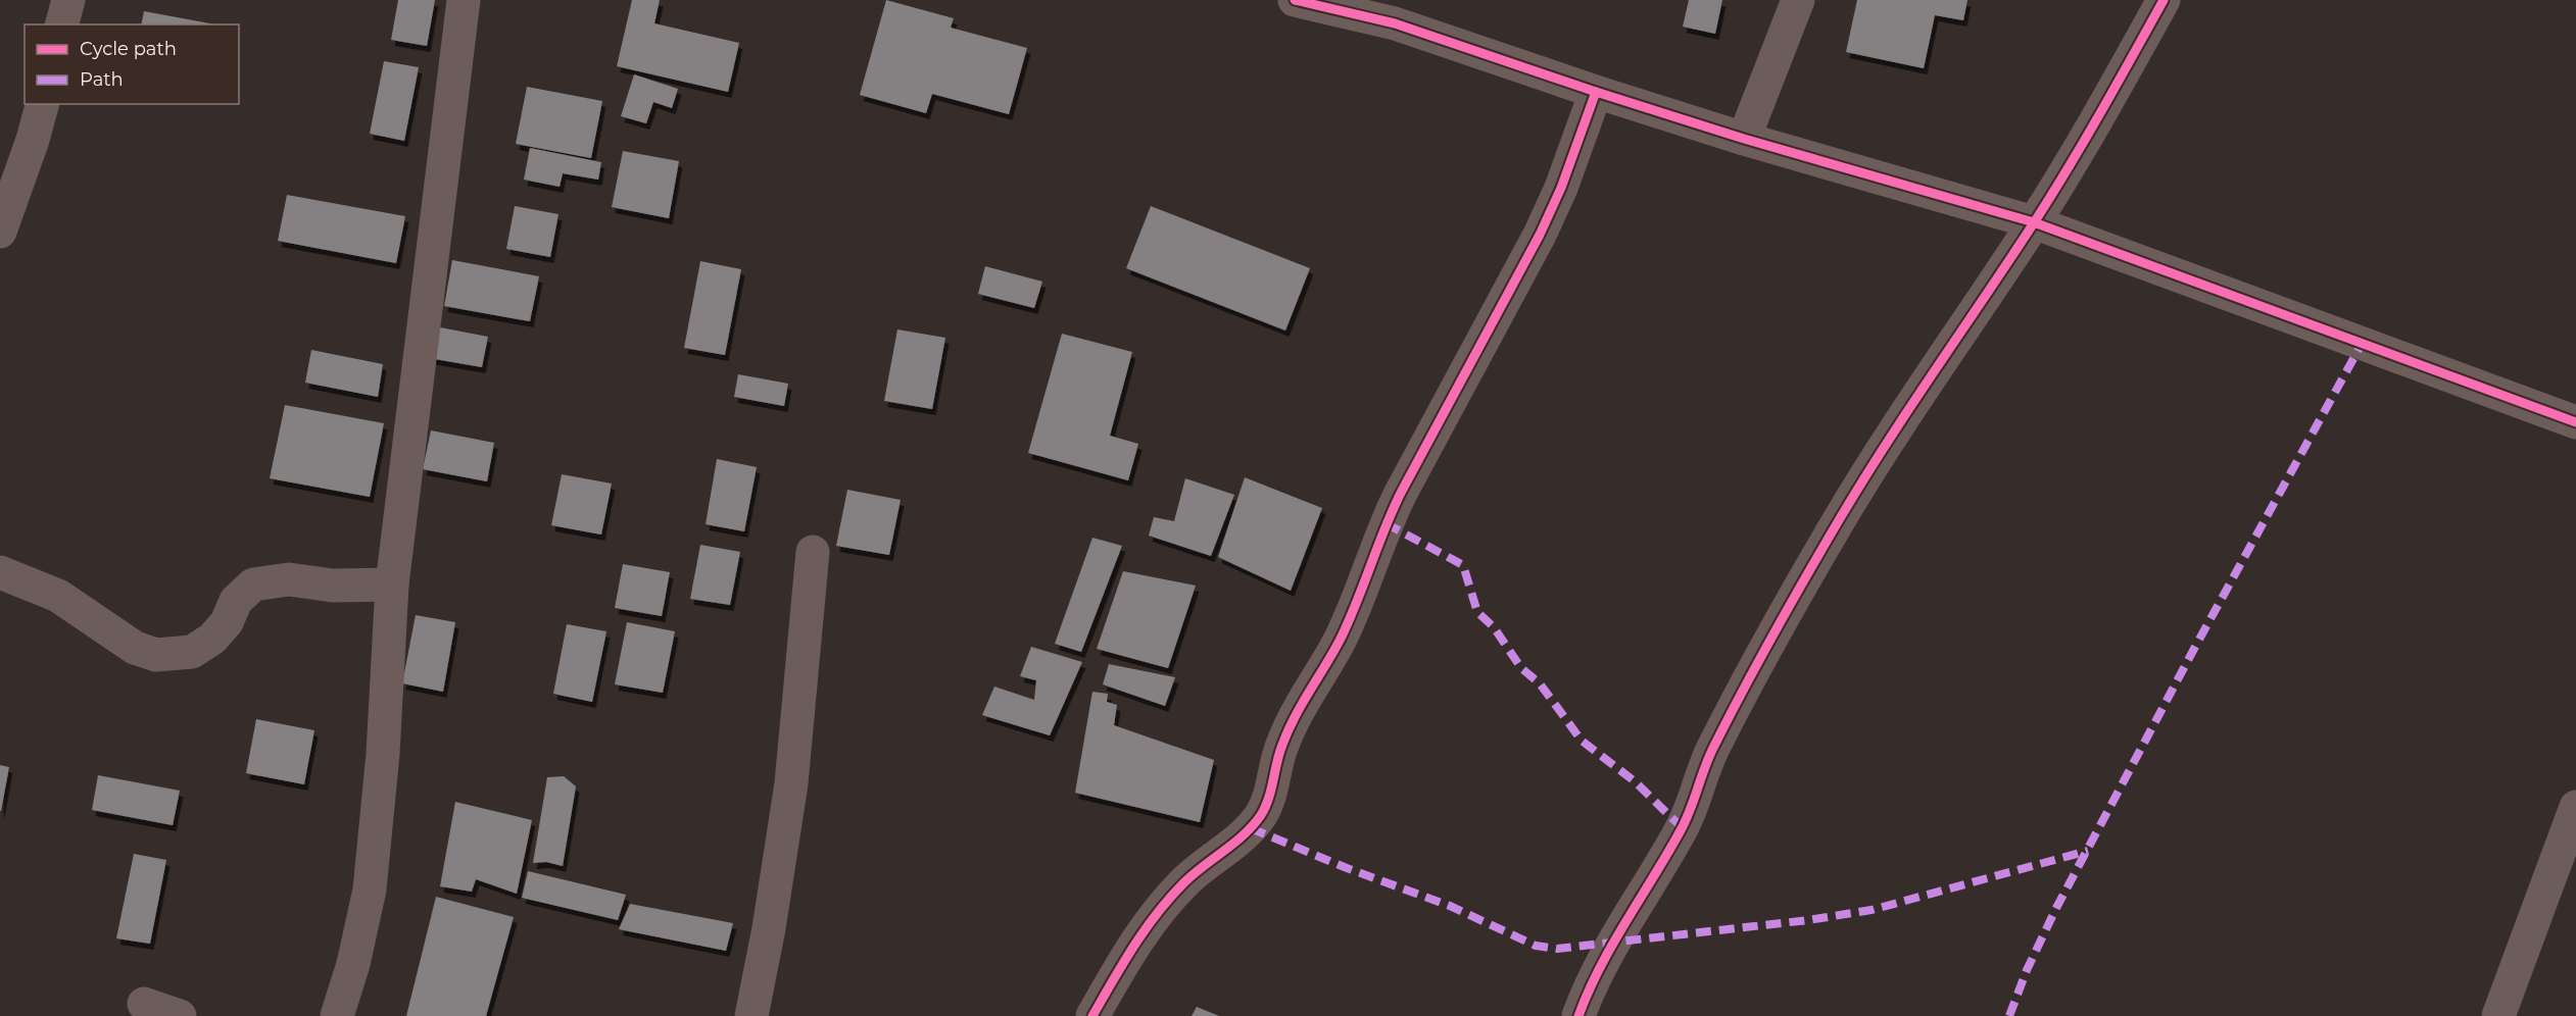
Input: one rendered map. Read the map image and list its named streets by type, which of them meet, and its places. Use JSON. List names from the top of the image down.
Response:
{
  "legend": ["Cycle path", "Path"]
}
